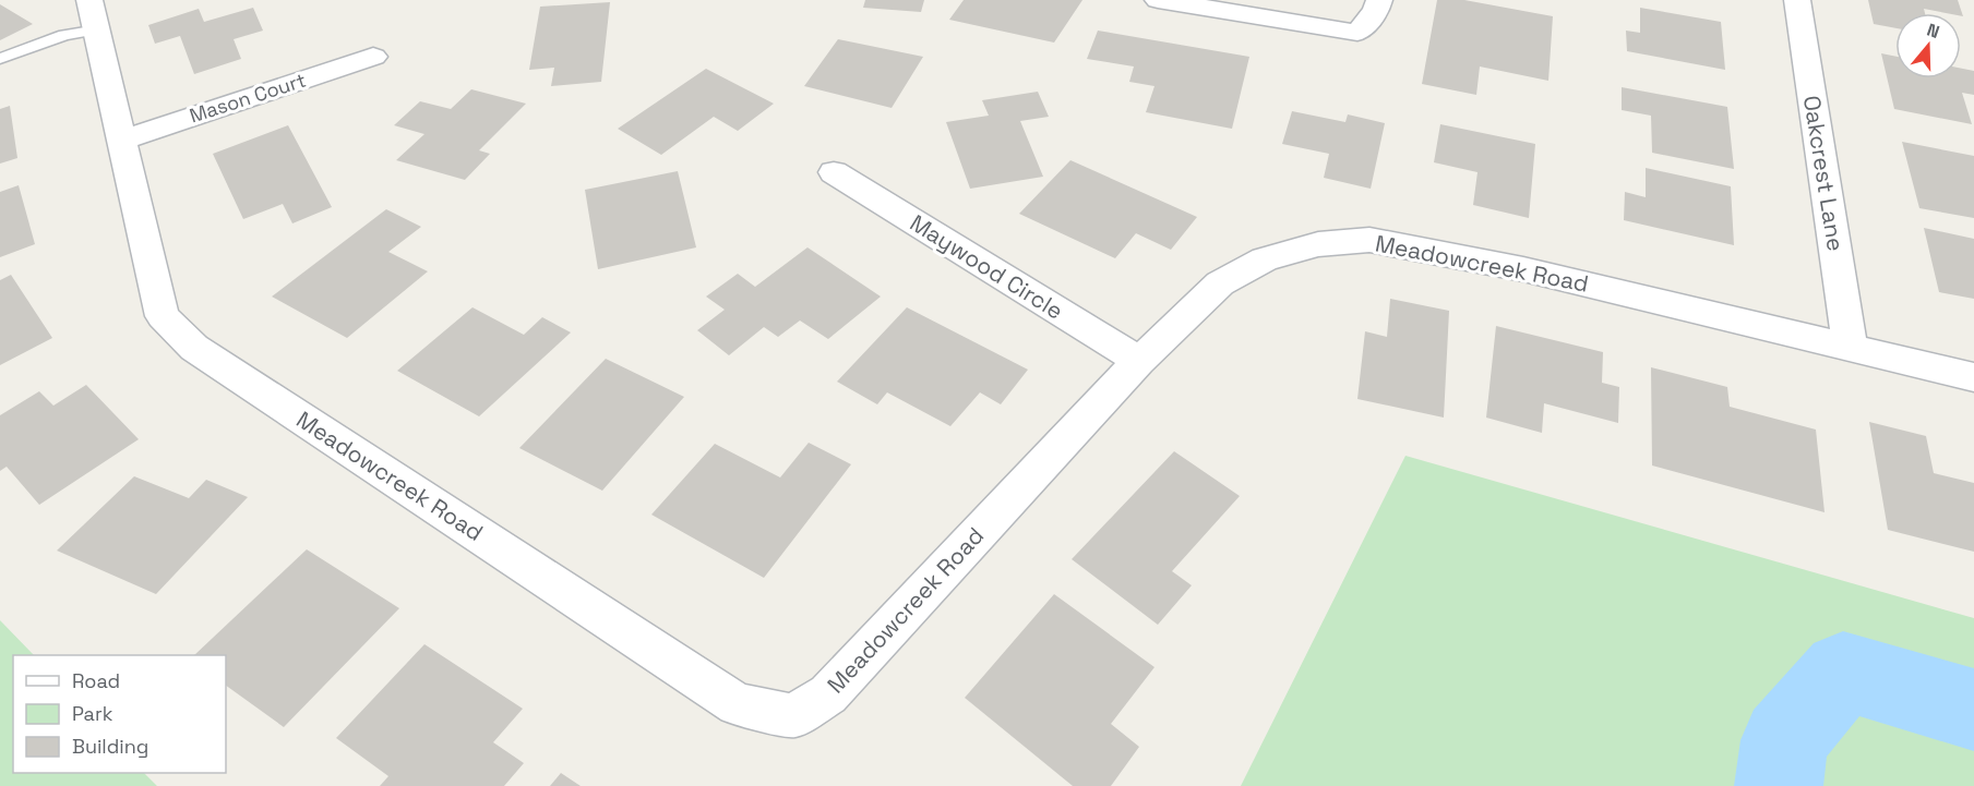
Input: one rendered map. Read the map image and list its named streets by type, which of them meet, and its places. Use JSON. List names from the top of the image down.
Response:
{
  "streets": {
    "street": [
      "Mason Court",
      "Oakcrest Lane",
      "Meadowcreek Road",
      "Maywood Circle"
    ]
  },
  "crossings": [
    ["Mason Court", "Meadowcreek Road"],
    ["Oakcrest Lane", "Meadowcreek Road"],
    ["Meadowcreek Road", "Maywood Circle"]
  ],
  "legend": ["Road", "Park", "Building"],
  "north": "top"
}
